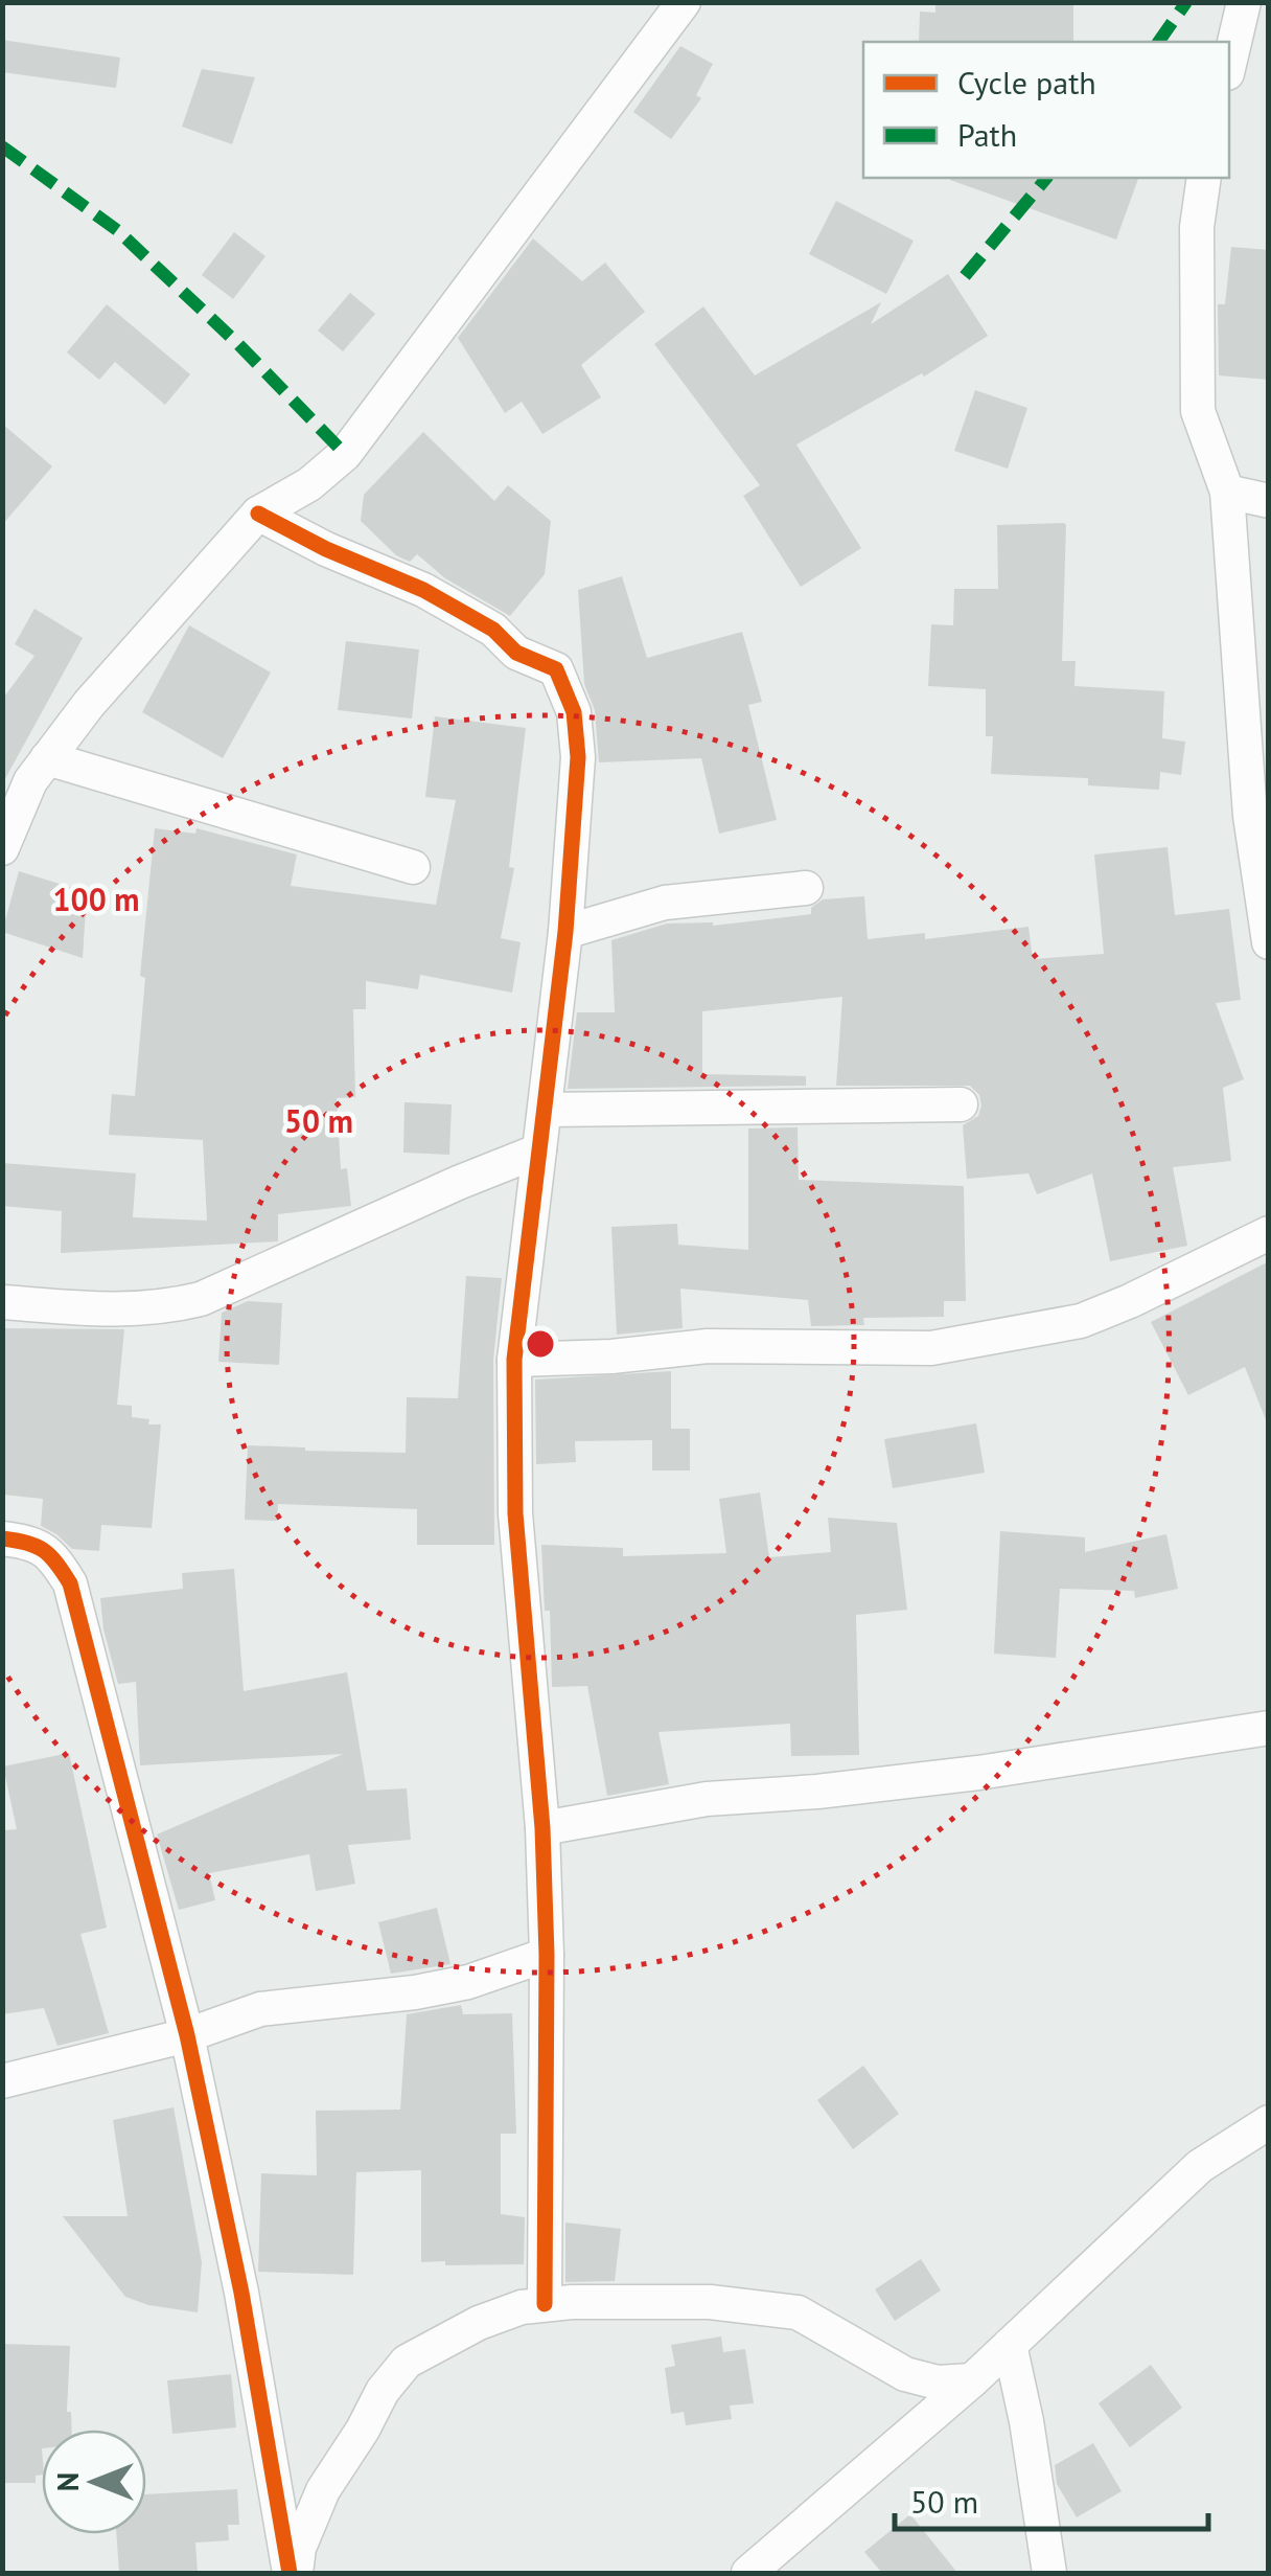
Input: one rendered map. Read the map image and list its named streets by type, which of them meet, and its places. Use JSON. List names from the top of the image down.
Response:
{
  "legend": ["Cycle path", "Path"],
  "scale_bar": "50 m",
  "north": "left",
  "rings": ["100 m", "50 m"]
}
